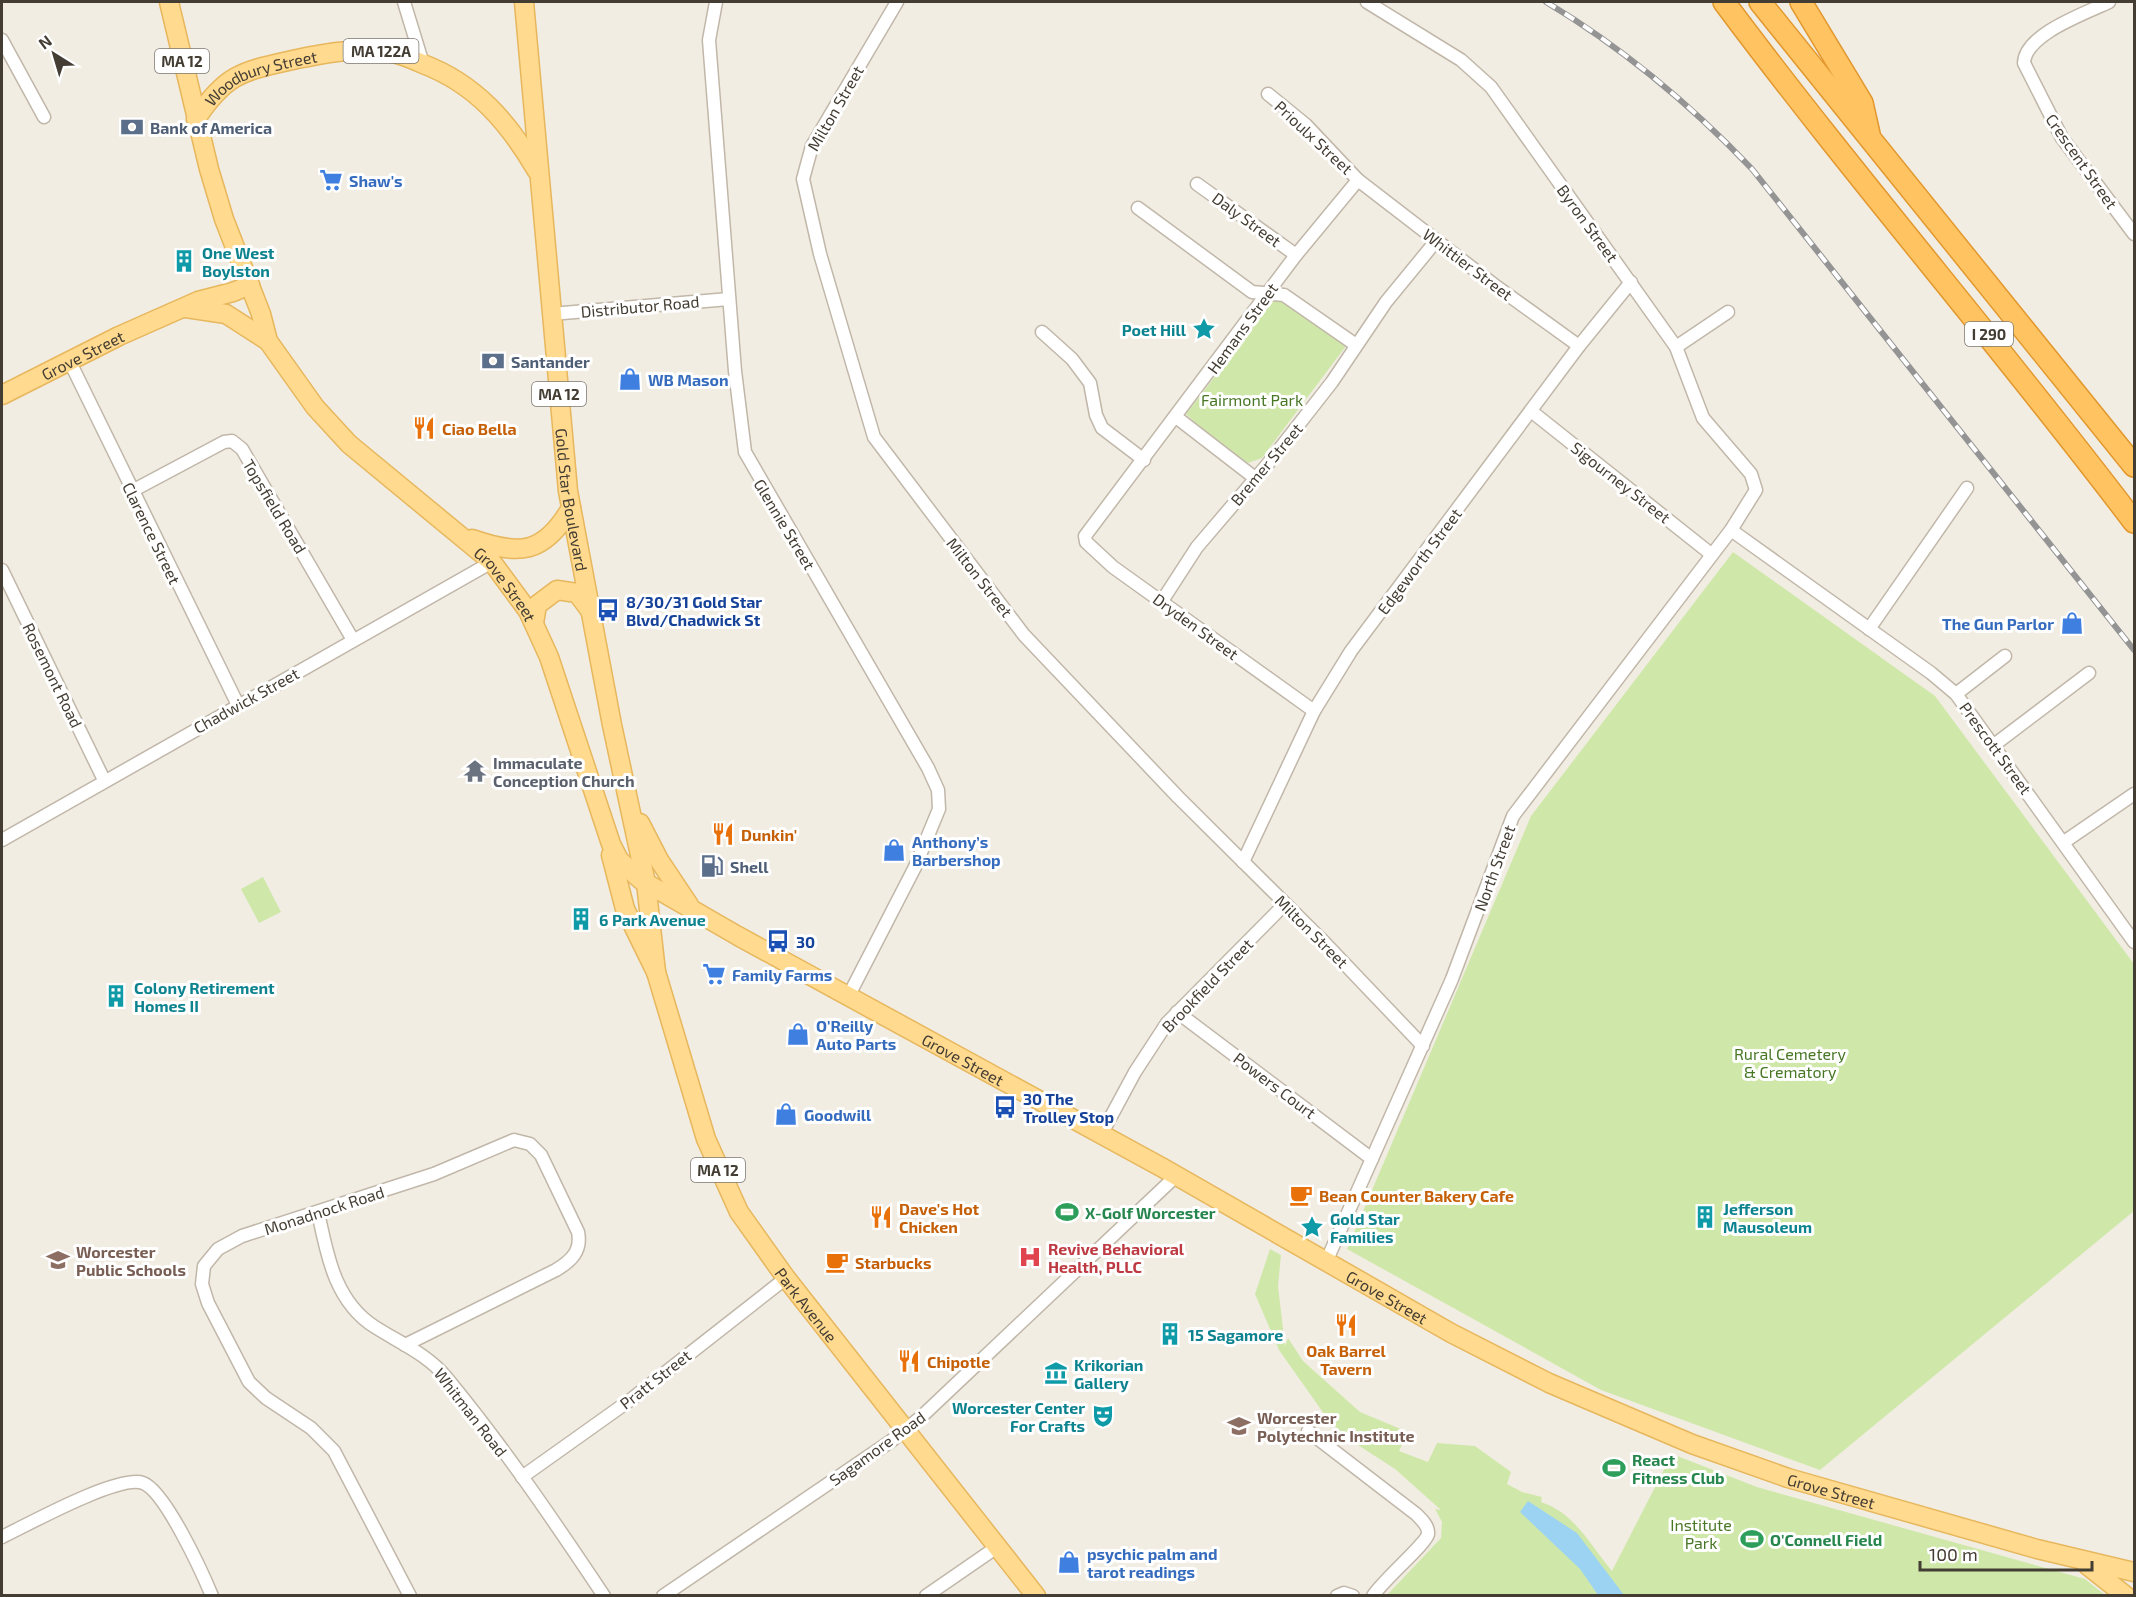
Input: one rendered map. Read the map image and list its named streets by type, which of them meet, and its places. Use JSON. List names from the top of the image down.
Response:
{
  "streets": {
    "highway": ["I 290"],
    "main road": [
      "MA 122A",
      "MA 12",
      "Woodbury Street",
      "Grove Street",
      "Gold Star Boulevard",
      "Park Avenue"
    ],
    "street": [
      "Milton Street",
      "Prioulx Street",
      "Crescent Street",
      "Daly Street",
      "Byron Street",
      "Whittier Street",
      "Distributor Road",
      "Hemans Street",
      "Bremer Street",
      "Sigourney Street",
      "Topsfield Road",
      "Glennie Street",
      "Clarence Street",
      "Edgeworth Street",
      "Dryden Street",
      "Rosemont Road",
      "Chadwick Street",
      "Prescott Street",
      "North Street",
      "Brookfield Street",
      "Powers Court",
      "Monadnock Road",
      "Pratt Street",
      "Whitman Road",
      "Sagamore Road"
    ]
  },
  "crossings": [
    ["MA 12", "Woodbury Street"],
    ["MA 12", "Grove Street"],
    ["Woodbury Street", "Gold Star Boulevard"],
    ["Milton Street", "Edgeworth Street"],
    ["Milton Street", "North Street"],
    ["Milton Street", "Brookfield Street"],
    ["Prioulx Street", "Whittier Street"],
    ["Prioulx Street", "Hemans Street"],
    ["Daly Street", "Hemans Street"],
    ["Byron Street", "Edgeworth Street"],
    ["Byron Street", "North Street"],
    ["Whittier Street", "Hemans Street"],
    ["Whittier Street", "Bremer Street"],
    ["Whittier Street", "Edgeworth Street"],
    ["Distributor Road", "Gold Star Boulevard"],
    ["Distributor Road", "Glennie Street"],
    ["Hemans Street", "Dryden Street"],
    ["Grove Street", "Gold Star Boulevard"],
    ["Grove Street", "Glennie Street"],
    ["Grove Street", "Clarence Street"],
    ["Grove Street", "Chadwick Street"],
    ["Grove Street", "North Street"],
    ["Grove Street", "Brookfield Street"],
    ["Grove Street", "Park Avenue"],
    ["Grove Street", "Sagamore Road"],
    ["Bremer Street", "Dryden Street"],
    ["Sigourney Street", "Edgeworth Street"],
    ["Sigourney Street", "North Street"],
    ["Gold Star Boulevard", "Park Avenue"],
    ["Topsfield Road", "Clarence Street"],
    ["Topsfield Road", "Chadwick Street"],
    ["Clarence Street", "Chadwick Street"],
    ["Edgeworth Street", "Dryden Street"],
    ["Rosemont Road", "Chadwick Street"],
    ["Prescott Street", "North Street"],
    ["North Street", "Powers Court"],
    ["Brookfield Street", "Powers Court"],
    ["Monadnock Road", "Whitman Road"],
    ["Park Avenue", "Pratt Street"],
    ["Park Avenue", "Sagamore Road"],
    ["Pratt Street", "Whitman Road"]
  ],
  "parks": ["Fairmont Park", "Rural Cemetery & Crematory", "Institute Park"],
  "places": {
    "bank": ["Bank of America", "Santander"],
    "supermarket": ["Shaw's", "Family Farms"],
    "building": [
      "One West Boylston",
      "6 Park Avenue",
      "Colony Retirement Homes II",
      "Jefferson Mausoleum",
      "15 Sagamore"
    ],
    "place": ["Poet Hill", "Gold Star Families"],
    "shop": [
      "WB Mason",
      "The Gun Parlor",
      "Anthony’s Barbershop",
      "O'Reilly Auto Parts",
      "Goodwill",
      "psychic palm and tarot readings"
    ],
    "restaurant": [
      "Ciao Bella",
      "Dunkin'",
      "Dave's Hot Chicken",
      "Oak Barrel Tavern",
      "Chipotle"
    ],
    "bus stop": ["8/30/31 Gold Star Blvd/Chadwick St", "30", "30 The Trolley Stop"],
    "temple": ["Immaculate Conception Church"],
    "fuel station": ["Shell"],
    "cafe": ["Bean Counter Bakery Cafe", "Starbucks"],
    "sports": ["X-Golf Worcester", "React Fitness Club", "O'Connell Field"],
    "hospital": ["Revive Behavioral Health, PLLC"],
    "school or university": ["Worcester Public Schools", "Worcester Polytechnic Institute"],
    "museum": ["Krikorian Gallery"],
    "theatre": ["Worcester Center For Crafts"]
  },
  "scale_bar": "100 m",
  "north": "top left"
}
